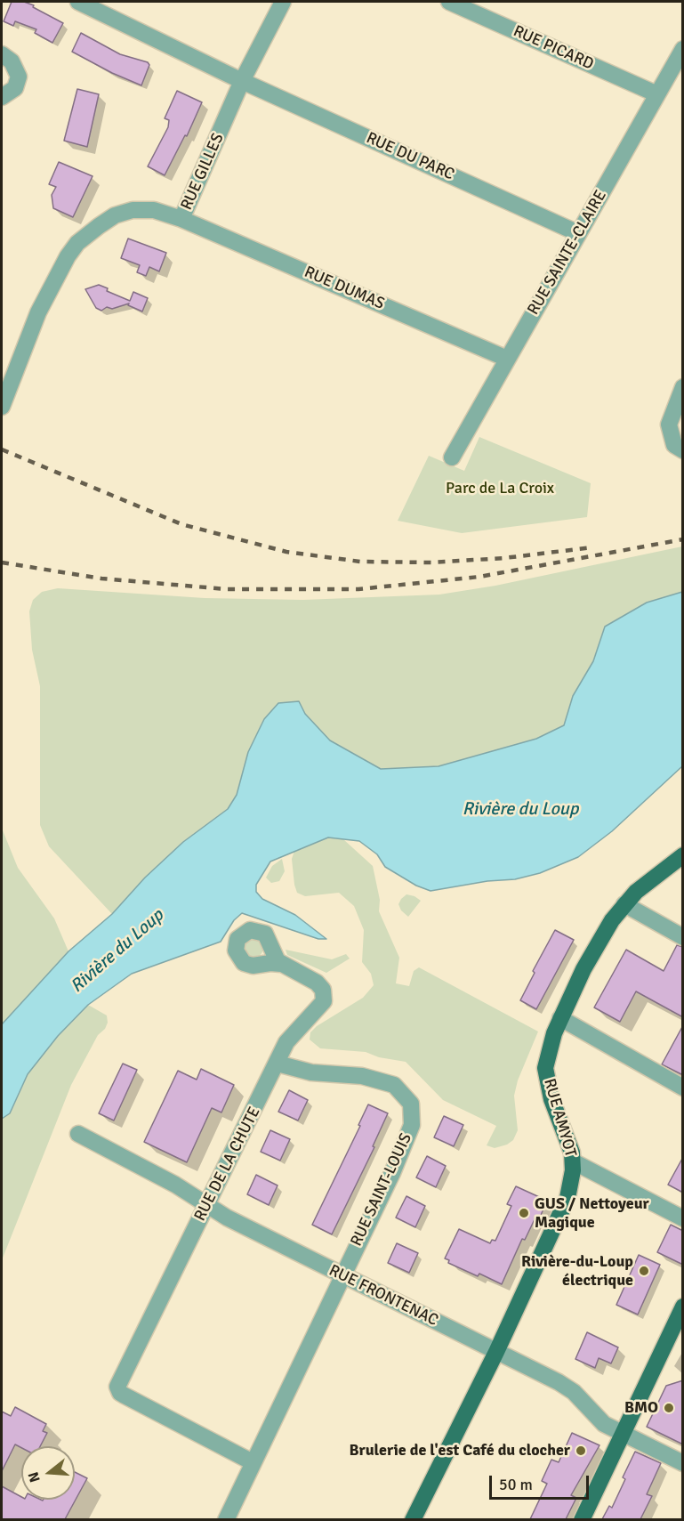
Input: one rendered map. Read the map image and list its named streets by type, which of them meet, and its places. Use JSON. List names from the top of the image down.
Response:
{
  "streets": {
    "main road": ["RUE AMYOT"],
    "street": [
      "RUE PICARD",
      "RUE DU PARC",
      "RUE GILLES",
      "RUE SAINTE-CLAIRE",
      "RUE DUMAS",
      "RUE DE LA CHUTE",
      "RUE SAINT-LOUIS",
      "RUE FRONTENAC"
    ]
  },
  "crossings": [
    ["RUE PICARD", "RUE SAINTE-CLAIRE"],
    ["RUE DU PARC", "RUE GILLES"],
    ["RUE DU PARC", "RUE SAINTE-CLAIRE"],
    ["RUE GILLES", "RUE DUMAS"],
    ["RUE SAINTE-CLAIRE", "RUE DUMAS"],
    ["RUE AMYOT", "RUE FRONTENAC"],
    ["RUE DE LA CHUTE", "RUE SAINT-LOUIS"],
    ["RUE DE LA CHUTE", "RUE FRONTENAC"],
    ["RUE SAINT-LOUIS", "RUE FRONTENAC"]
  ],
  "water": ["Rivière du Loup"],
  "parks": ["Parc de La Croix"],
  "places": [
    "GUS / Nettoyeur Magique",
    "Rivière-du-Loup électrique",
    "BMO",
    "Brulerie de l'est Café du clocher"
  ],
  "scale_bar": "50 m",
  "north": "left"
}
